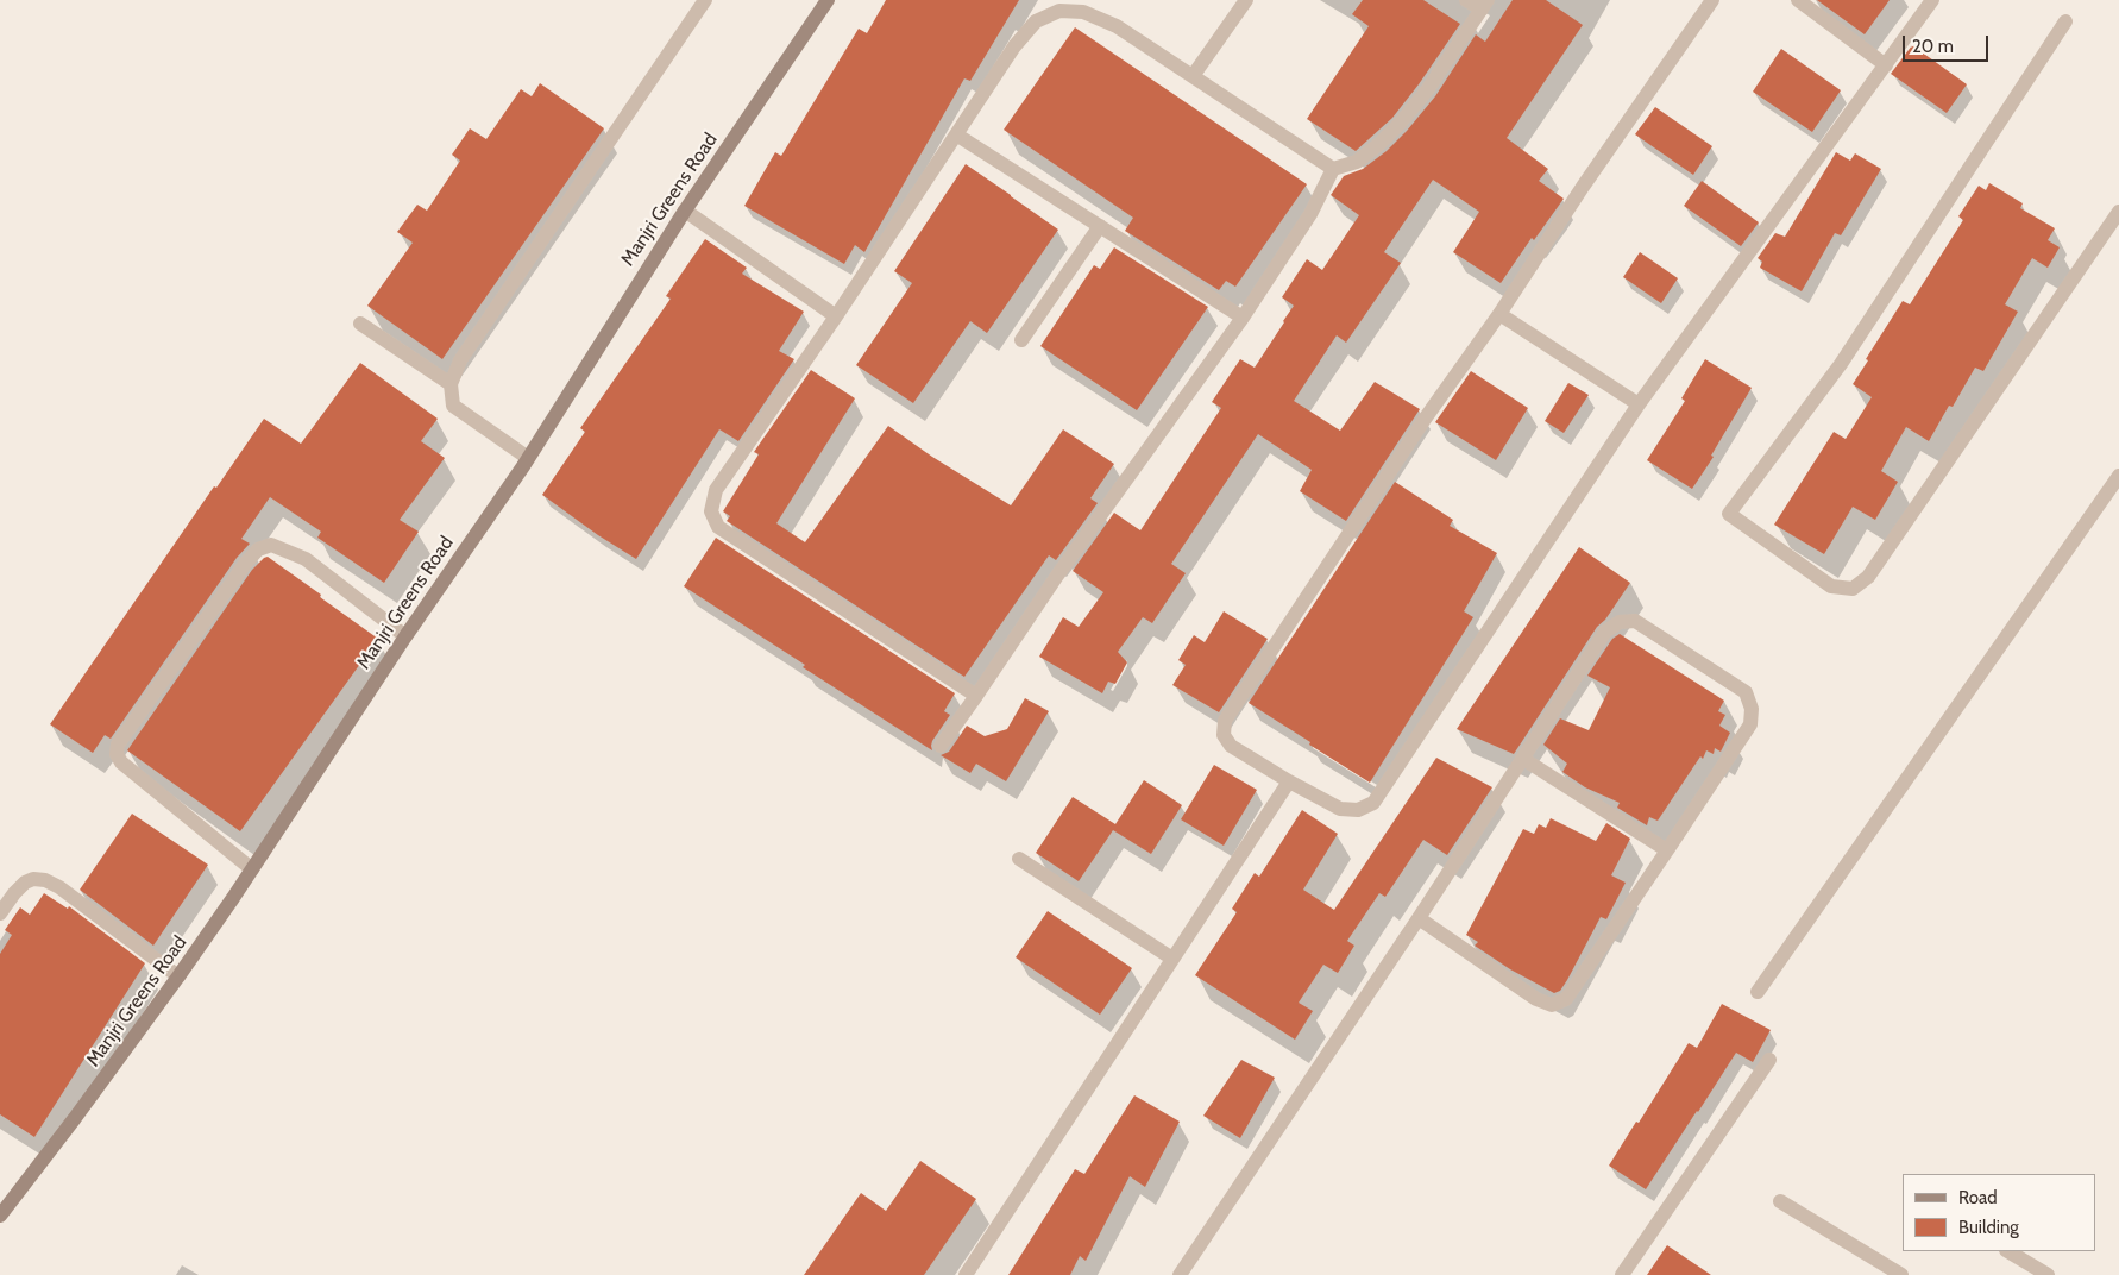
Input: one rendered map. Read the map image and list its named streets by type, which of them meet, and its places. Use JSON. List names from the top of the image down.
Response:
{
  "streets": {
    "street": ["Manjri Greens Road"]
  },
  "legend": ["Road", "Building"],
  "scale_bar": "20 m"
}
